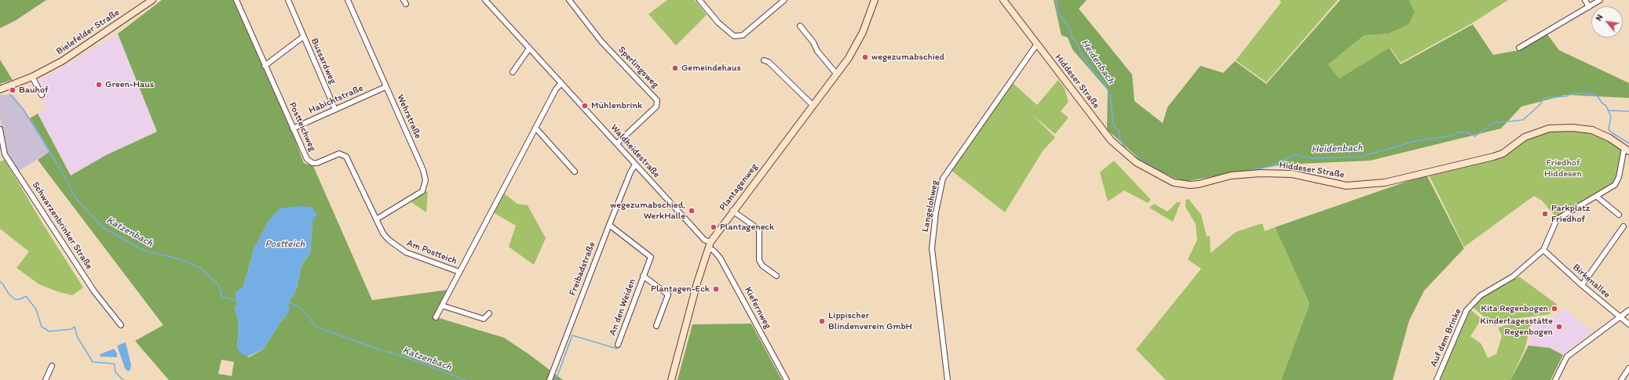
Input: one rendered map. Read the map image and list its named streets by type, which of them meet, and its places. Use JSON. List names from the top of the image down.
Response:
{
  "streets": {
    "main road": ["Bielefelder Straße", "Hiddeser Straße", "Plantagenweg"],
    "street": [
      "Bussardweg",
      "Sperlingsweg",
      "Habichtstraße",
      "Wehrstraße",
      "Postteichweg",
      "Waldheidestraße",
      "Langelohweg",
      "Schwarzenbrinker Straße",
      "Am Postteich",
      "Freibadstraße",
      "Birkenallee",
      "An den Weiden",
      "Kiefernweg",
      "Auf dem Brinke"
    ]
  },
  "crossings": [
    ["Bussardweg", "Habichtstraße"],
    ["Bussardweg", "Postteichweg"],
    ["Sperlingsweg", "Waldheidestraße"],
    ["Hiddeser Straße", "Langelohweg"],
    ["Hiddeser Straße", "Auf dem Brinke"],
    ["Habichtstraße", "Wehrstraße"],
    ["Habichtstraße", "Postteichweg"],
    ["Wehrstraße", "Postteichweg"],
    ["Wehrstraße", "Am Postteich"],
    ["Postteichweg", "Am Postteich"],
    ["Waldheidestraße", "Plantagenweg"],
    ["Waldheidestraße", "Freibadstraße"],
    ["Waldheidestraße", "Kiefernweg"],
    ["Plantagenweg", "Kiefernweg"],
    ["Freibadstraße", "An den Weiden"],
    ["Birkenallee", "Auf dem Brinke"]
  ],
  "water": ["Heidenbach", "Katzenbach", "Postteich"],
  "parks": ["Friedhof Hiddesen"],
  "places": [
    "wegezumabschied",
    "Gemeindehaus",
    "Green-Haus",
    "Bauhof",
    "Mühlenbrink",
    "wegezumabschied, WerkHalle",
    "Parkplatz Friedhof",
    "Plantageneck",
    "Plantagen-Eck",
    "Kita Regenbogen",
    "Lippischer Blindenverein GmbH",
    "Kindertagesstätte Regenbogen"
  ],
  "north": "top left"
}
